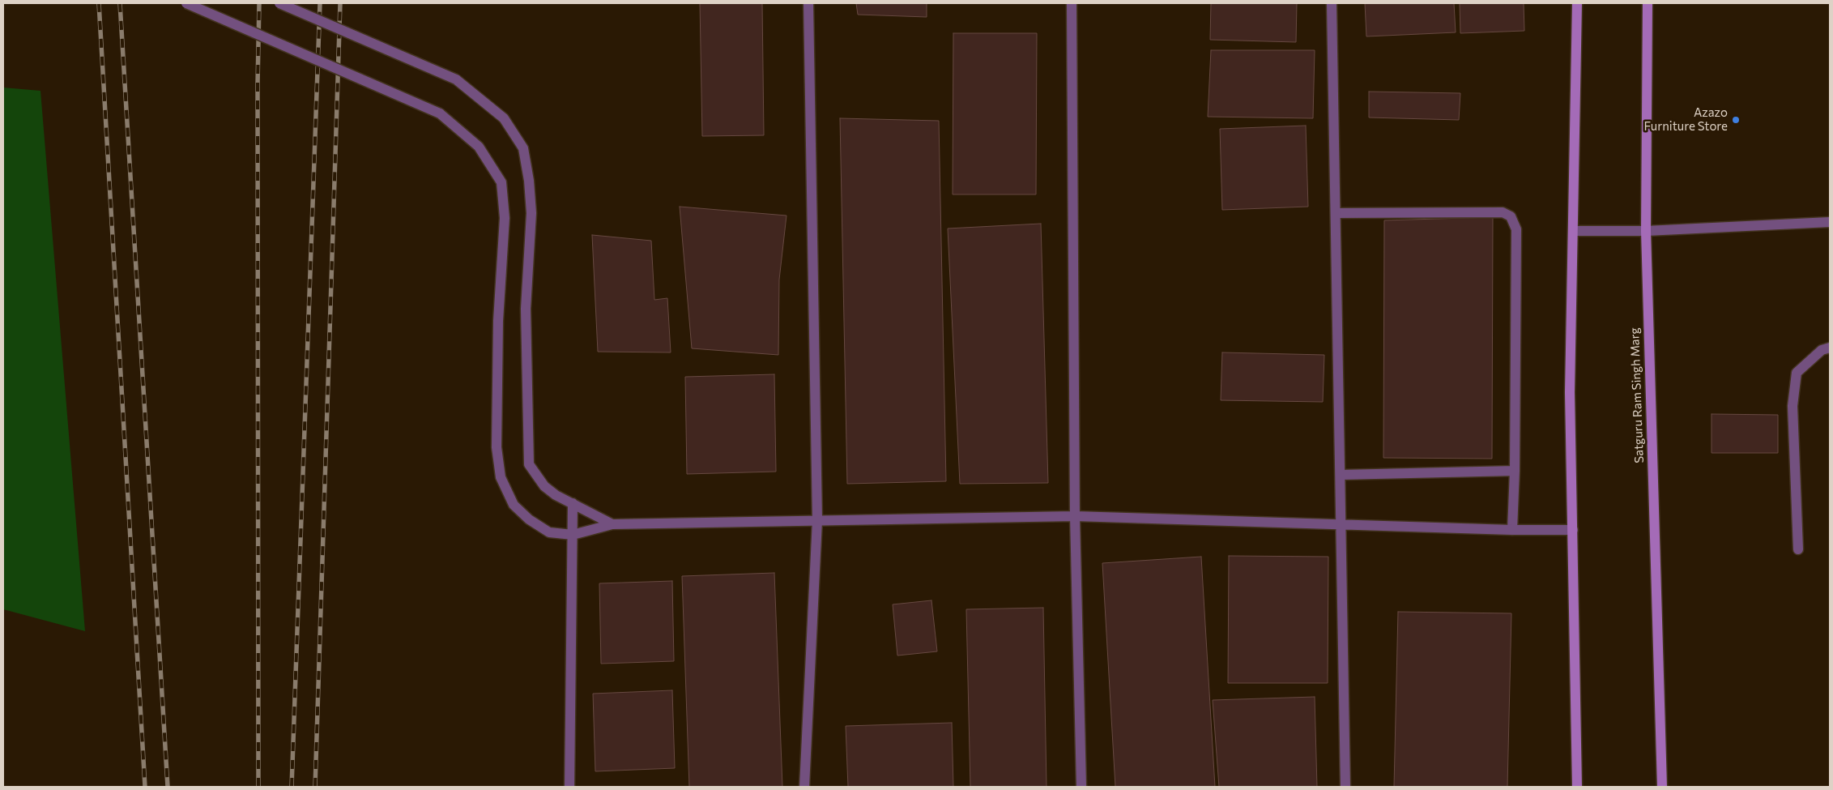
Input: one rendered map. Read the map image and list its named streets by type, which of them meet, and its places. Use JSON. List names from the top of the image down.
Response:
{
  "streets": {
    "main road": ["Satguru Ram Singh Marg"]
  },
  "places": ["Azazo Furniture Store"]
}
